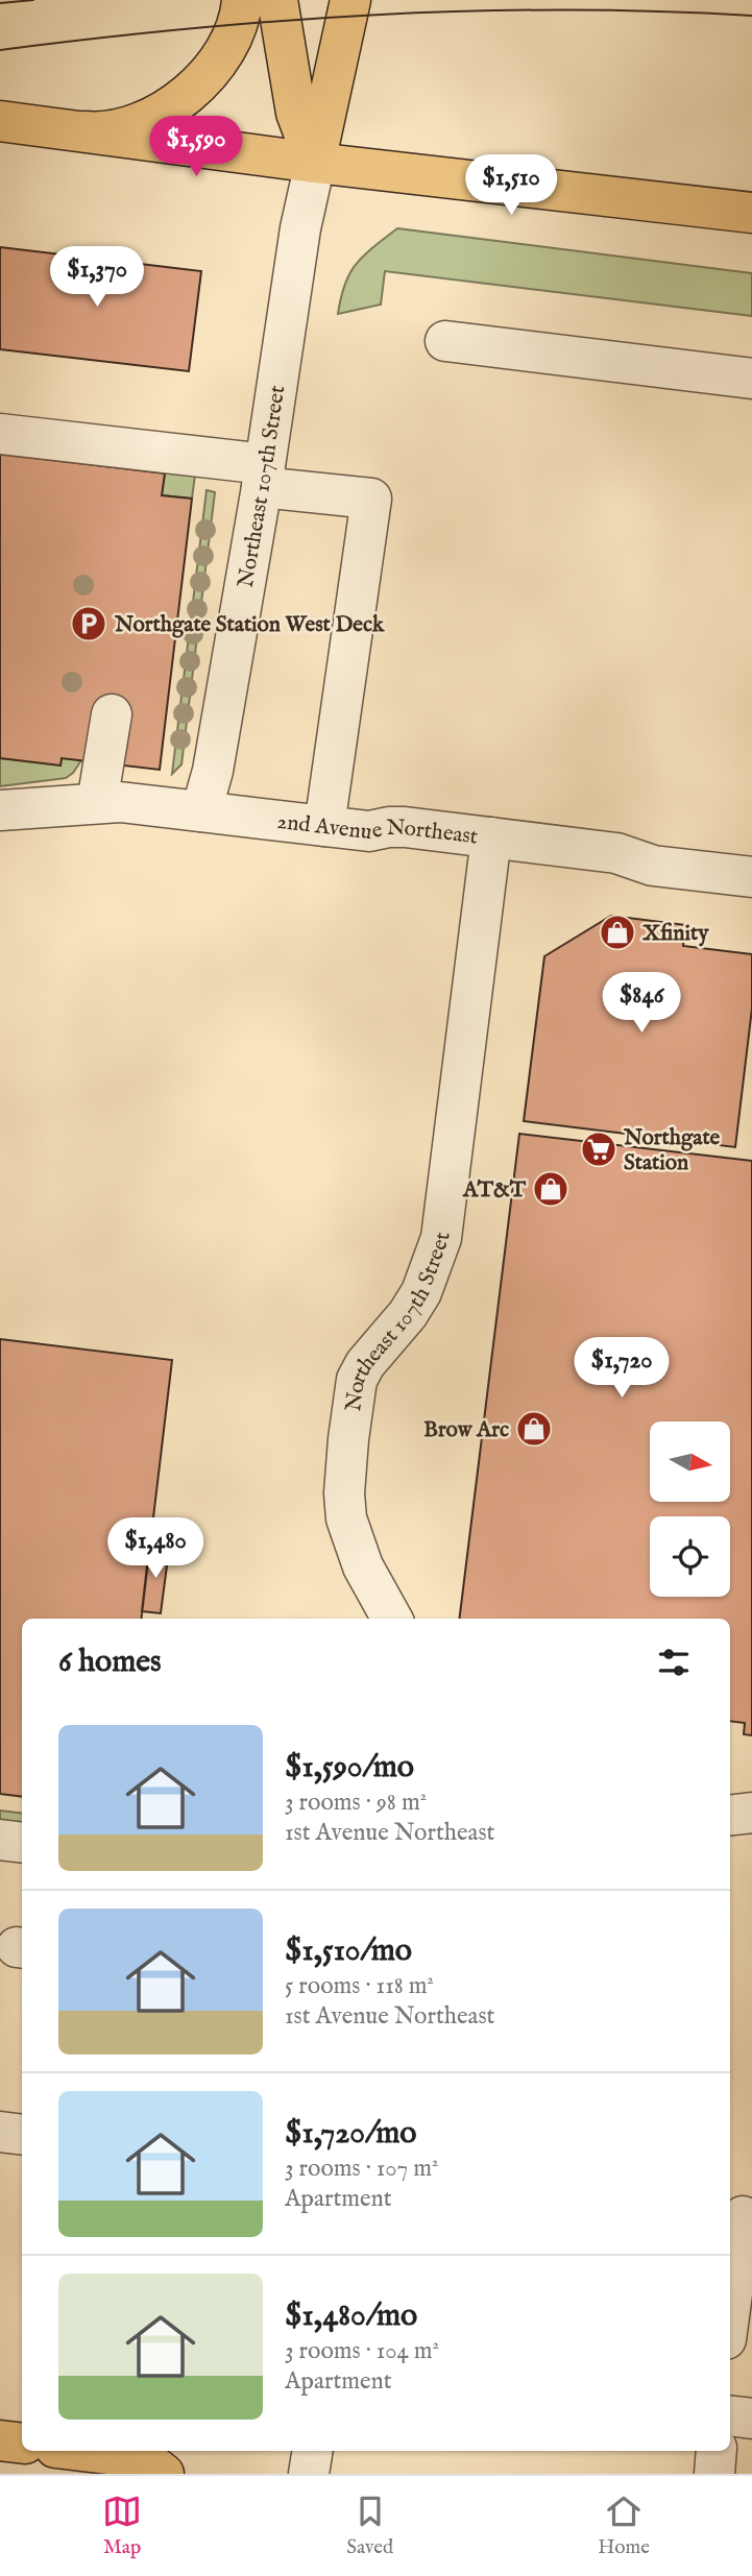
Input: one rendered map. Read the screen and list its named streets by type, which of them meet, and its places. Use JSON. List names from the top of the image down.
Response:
{
  "streets": {
    "lane": ["Northeast 107th Street", "2nd Avenue Northeast"]
  },
  "crossings": [
    ["Northeast 107th Street", "2nd Avenue Northeast"]
  ],
  "places": {
    "parking": ["Northgate Station West Deck"],
    "shop": ["Xfinity", "AT&T", "Brow Arc"],
    "supermarket": ["Northgate Station"]
  },
  "north": "right",
  "page": {
    "price": [
      "$1,590",
      "$1,510",
      "$1,370",
      "$846",
      "$1,720",
      "$1,480"
    ],
    "heading": "6 homes",
    "list": [
      {
        "name": "$1,590/mo",
        "note": "3 rooms · 98 m² · 1st Avenue Northeast"
      },
      {
        "name": "$1,510/mo",
        "note": "5 rooms · 118 m² · 1st Avenue Northeast"
      },
      {
        "name": "$1,720/mo",
        "note": "3 rooms · 107 m² · Apartment"
      },
      {
        "name": "$1,480/mo",
        "note": "3 rooms · 104 m² · Apartment"
      }
    ],
    "tabs": ["Map", "Saved", "Home"]
  }
}
